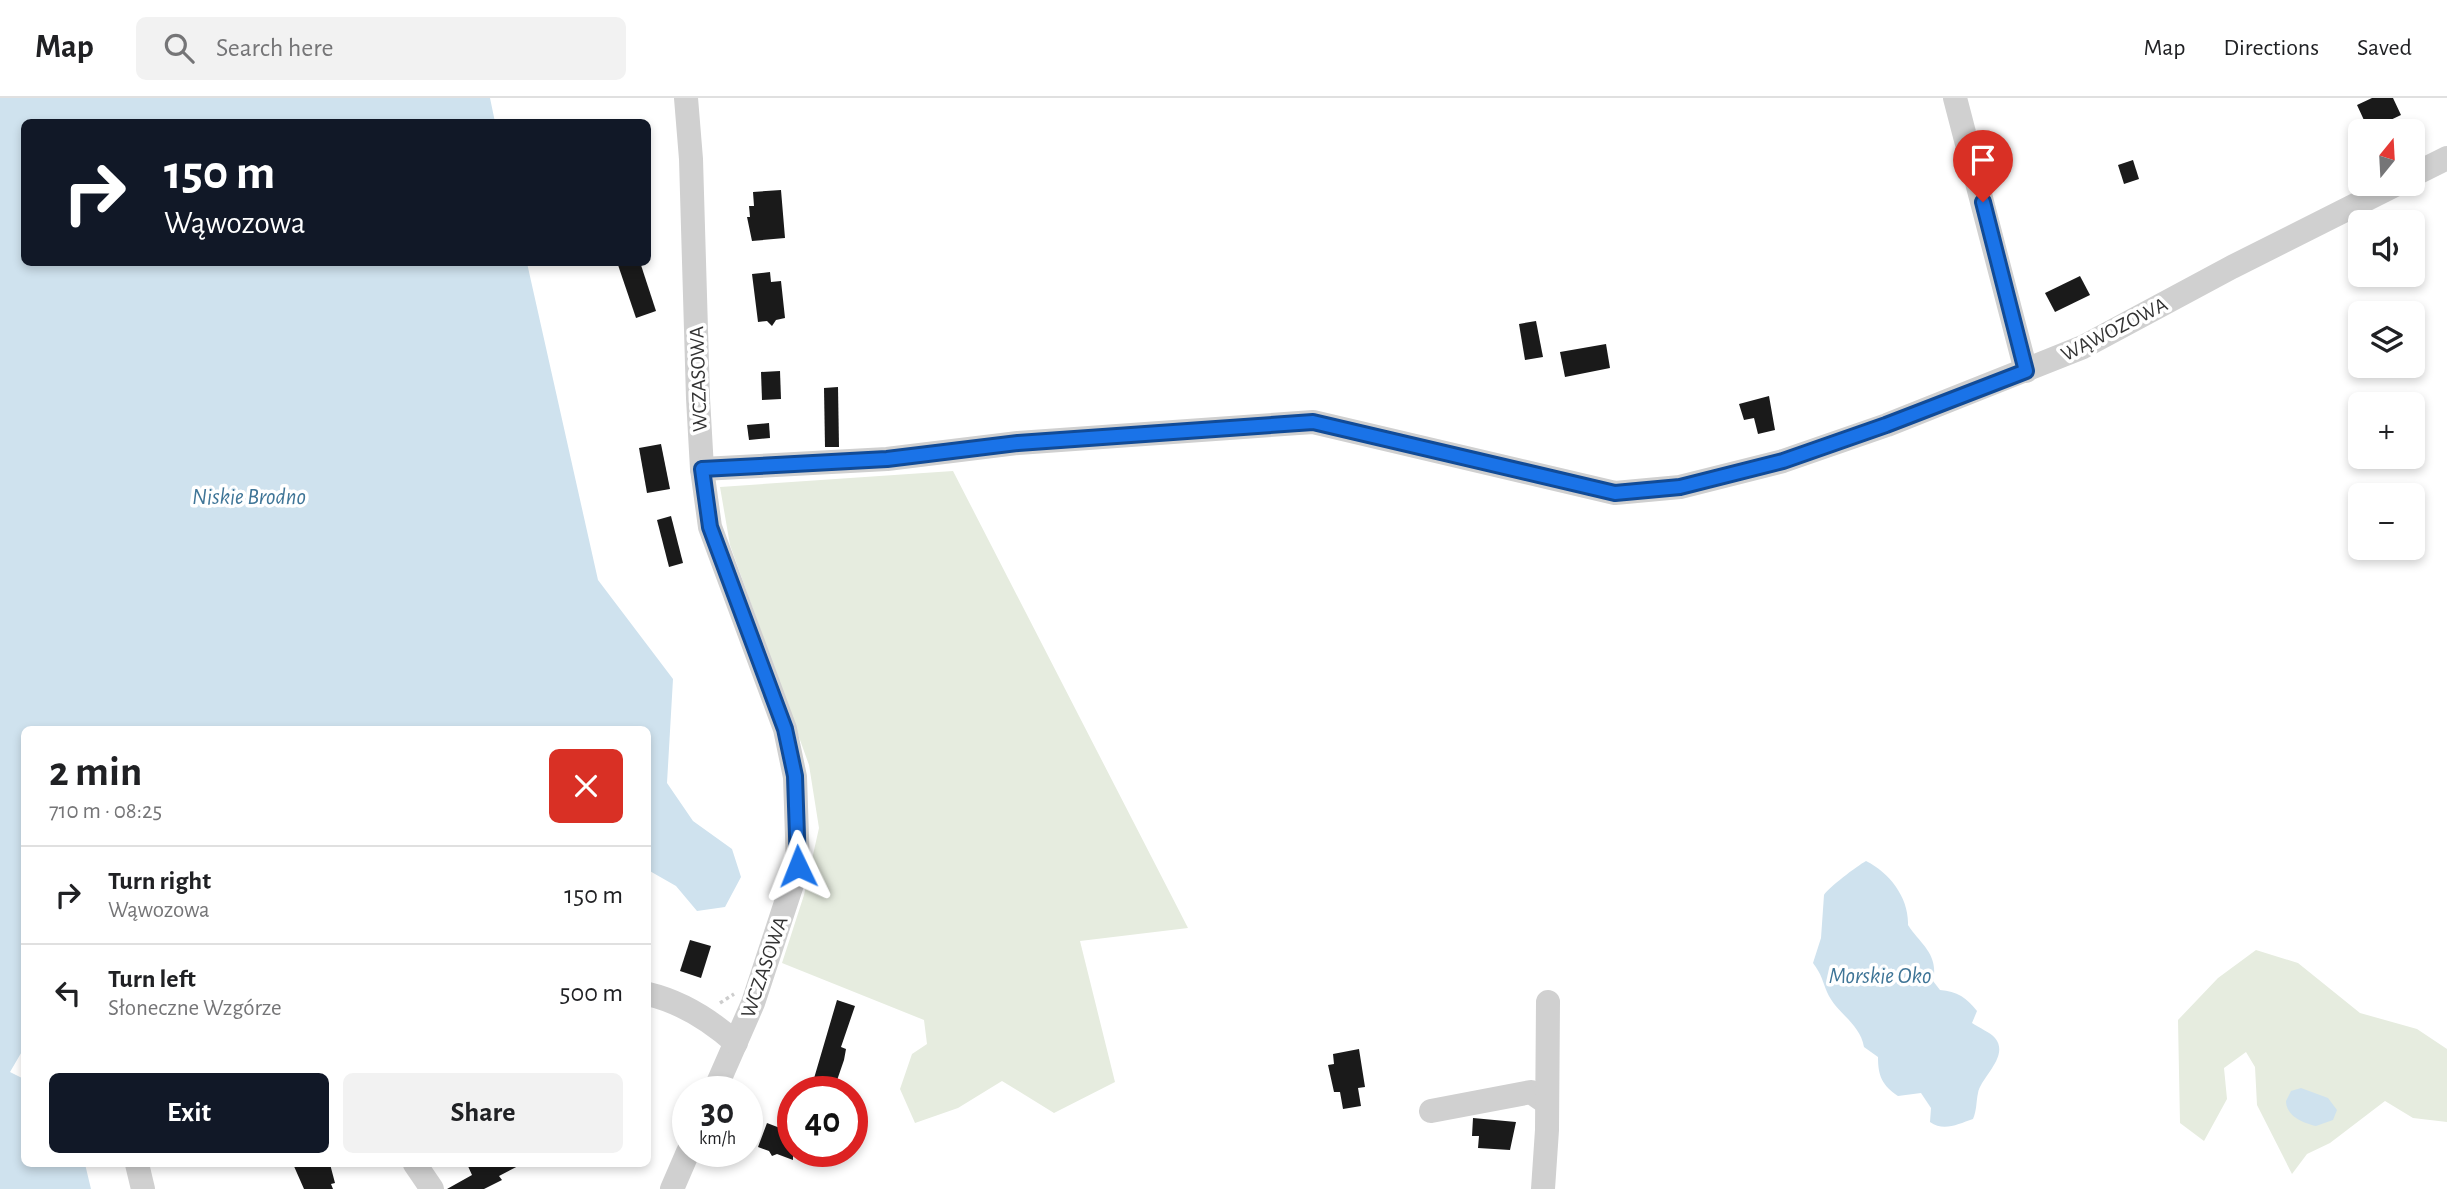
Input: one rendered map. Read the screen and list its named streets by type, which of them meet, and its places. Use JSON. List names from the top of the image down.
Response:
{
  "streets": {
    "street": ["WĄWOZOWA", "WCZASOWA"]
  },
  "crossings": [
    ["WĄWOZOWA", "WCZASOWA"]
  ],
  "water": ["Niskie Brodno", "Morskie Oko"],
  "north": "top",
  "page": {
    "header": "Map",
    "search": "Search here",
    "nav": ["Map", "Directions", "Saved"],
    "map_buttons": ["+", "−"],
    "turn": ["150 m", "Wąwozowa"],
    "heading": ["2 min", "710 m · 08:25"],
    "list": [
      {
        "name": "Turn right",
        "note": "Wąwozowa",
        "value": "150 m"
      },
      {
        "name": "Turn left",
        "note": "Słoneczne Wzgórze",
        "value": "500 m"
      }
    ],
    "buttons": ["Exit", "Share"],
    "speed": "30 km/h",
    "limit": "40"
  }
}
